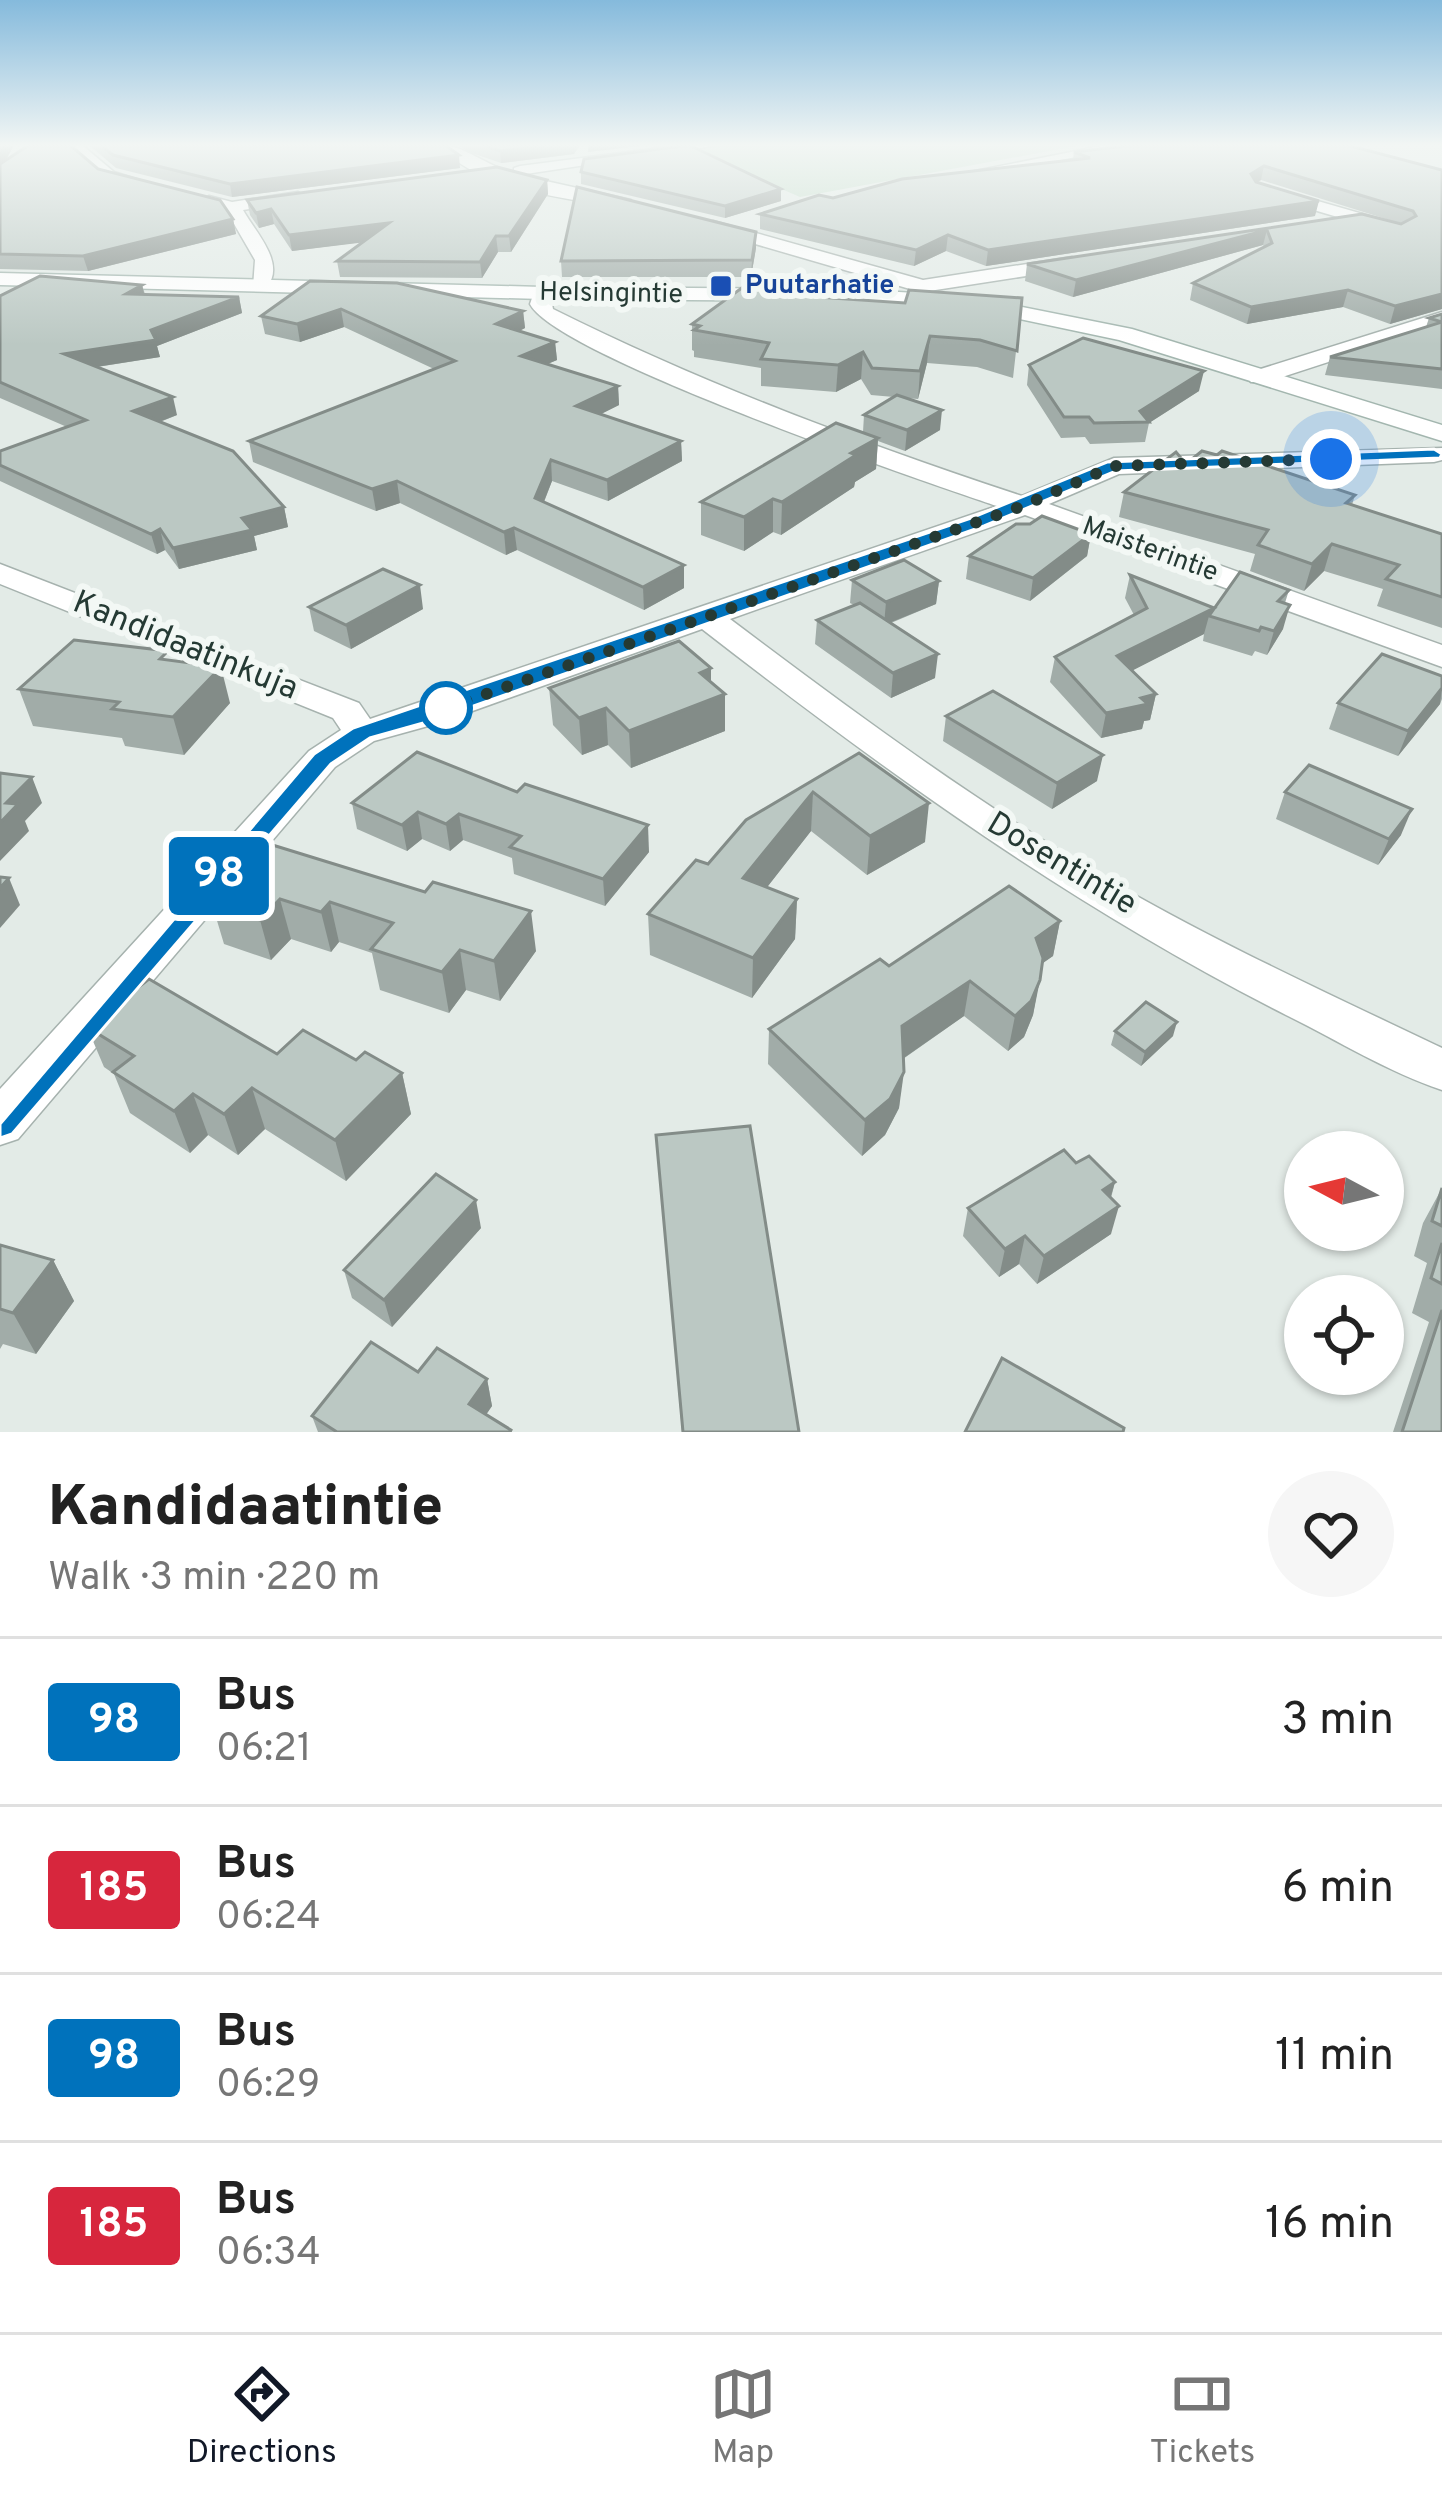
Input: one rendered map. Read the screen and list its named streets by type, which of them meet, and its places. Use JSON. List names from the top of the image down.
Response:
{
  "streets": {
    "street": [
      "Helsingintie",
      "Maisterintie",
      "Kandidaatinkuja",
      "Dosentintie"
    ]
  },
  "crossings": [
    ["Helsingintie", "Maisterintie"]
  ],
  "places": {
    "transit": ["Puutarhatie"]
  },
  "lines": ["bus line 98"],
  "north": "left",
  "page": {
    "on_map": "98",
    "heading": ["Kandidaatintie", "Walk · 3 min · 220 m"],
    "list": [
      {
        "mark": "98",
        "name": "Bus",
        "note": "06:21",
        "value": "3 min"
      },
      {
        "mark": "185",
        "name": "Bus",
        "note": "06:24",
        "value": "6 min"
      },
      {
        "mark": "98",
        "name": "Bus",
        "note": "06:29",
        "value": "11 min"
      },
      {
        "mark": "185",
        "name": "Bus",
        "note": "06:34",
        "value": "16 min"
      }
    ],
    "tabs": ["Directions", "Map", "Tickets"]
  }
}
